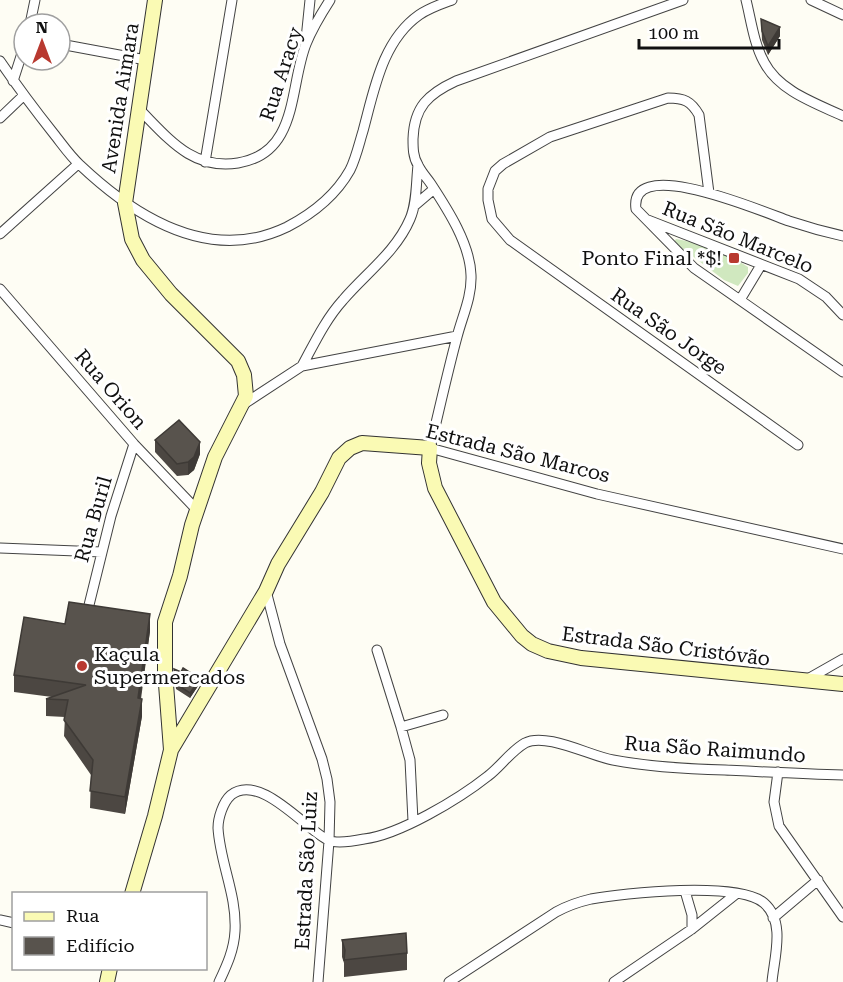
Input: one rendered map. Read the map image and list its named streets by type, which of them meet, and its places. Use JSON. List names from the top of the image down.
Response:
{
  "streets": {
    "main road": ["Avenida Aimara", "Estrada São Marcos", "Estrada São Cristóvão"],
    "street": [
      "Rua Aracy",
      "Rua São Marcelo",
      "Rua São Jorge",
      "Rua Orion",
      "Rua Buril",
      "Rua São Raimundo",
      "Estrada São Luiz"
    ]
  },
  "crossings": [
    ["Rua Aracy", "Avenida Aimara"],
    ["Rua Orion", "Rua Buril"],
    ["Estrada São Marcos", "Estrada São Cristóvão"],
    ["Estrada São Marcos", "Estrada São Luiz"],
    ["Rua São Raimundo", "Estrada São Luiz"]
  ],
  "places": {
    "transit": ["Ponto Final *$!"],
    "other": ["Kaçula Supermercados"]
  },
  "legend": ["Rua", "Edifício"],
  "scale_bar": "100 m",
  "north": "top"
}
